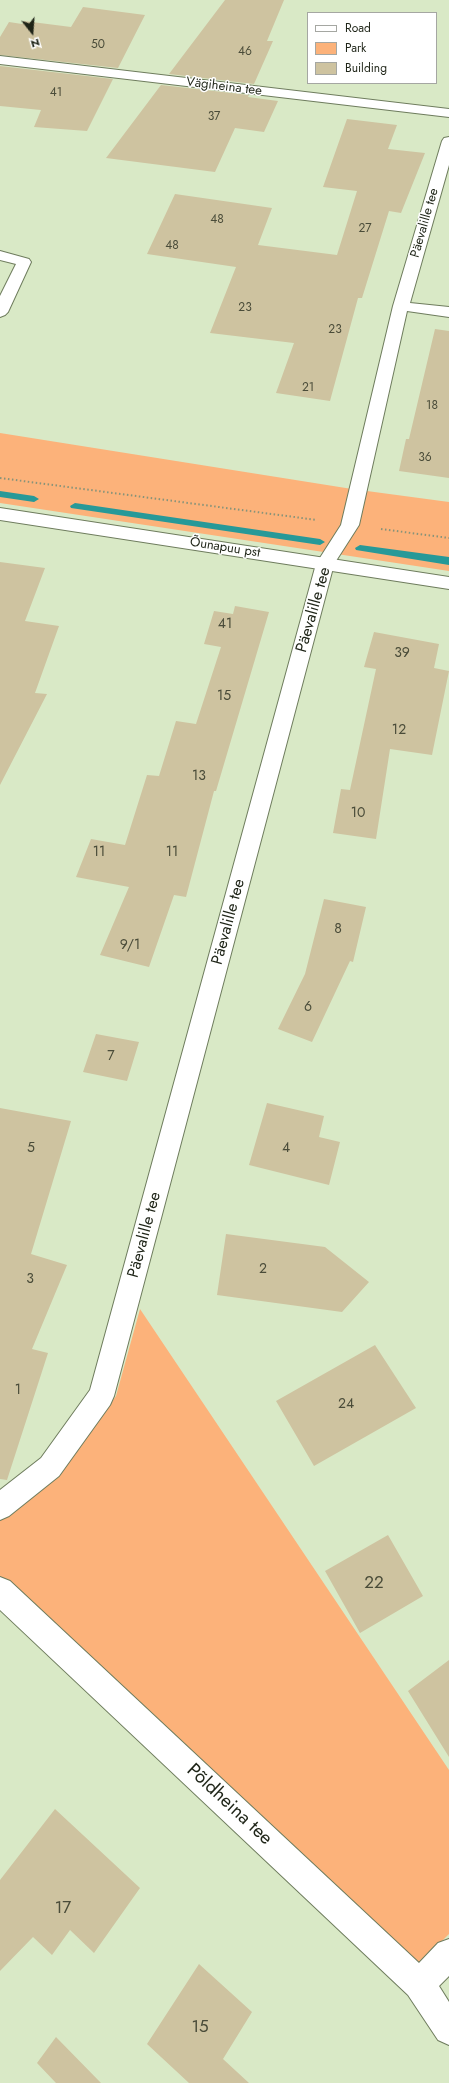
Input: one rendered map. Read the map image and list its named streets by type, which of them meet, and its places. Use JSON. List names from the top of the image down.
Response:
{
  "streets": {
    "street": [
      "Vägiheina tee",
      "Päevalille tee",
      "Õunapuu pst",
      "Põldheina tee"
    ]
  },
  "crossings": [
    ["Päevalille tee", "Õunapuu pst"]
  ],
  "house_numbers": [
    "50",
    "46",
    "41",
    "37",
    "48",
    "27",
    "48",
    "23",
    "23",
    "21",
    "18",
    "36",
    "41",
    "39",
    "15",
    "12",
    "13",
    "10",
    "11",
    "11",
    "8",
    "9/1",
    "6",
    "7",
    "5",
    "4",
    "2",
    "3",
    "1",
    "24",
    "22",
    "17",
    "15"
  ],
  "legend": ["Road", "Park", "Building"],
  "north": "bottom"
}
